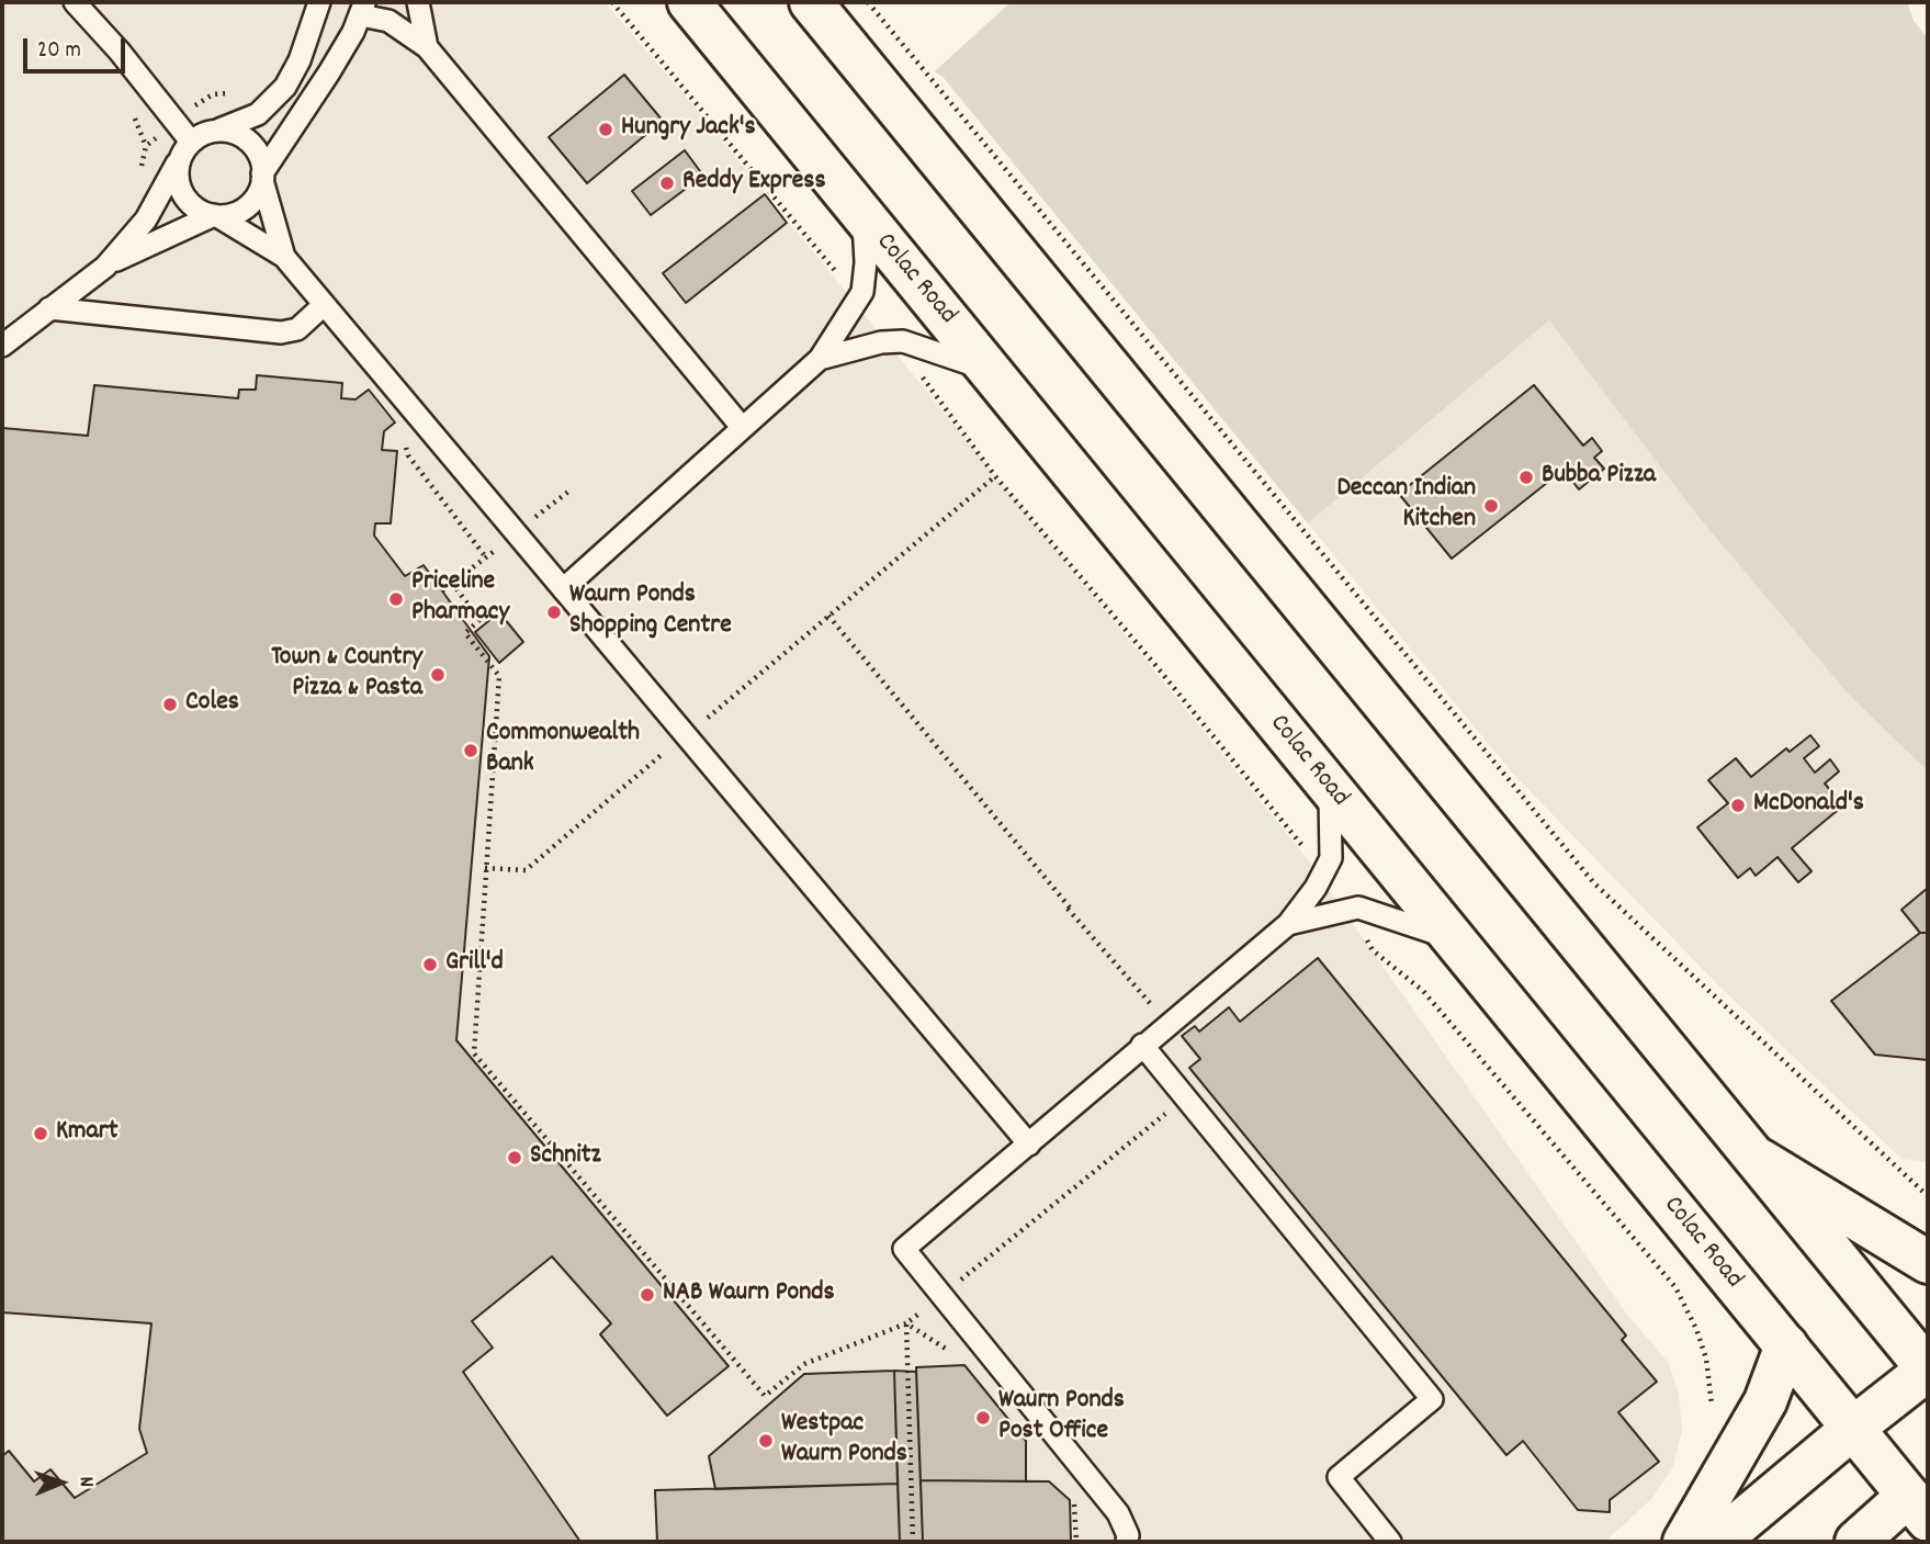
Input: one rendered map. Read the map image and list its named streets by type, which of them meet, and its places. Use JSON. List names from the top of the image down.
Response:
{
  "streets": {
    "main road": ["Colac Road"]
  },
  "places": [
    "Hungry Jack's",
    "Reddy Express",
    "Bubba Pizza",
    "Deccan Indian Kitchen",
    "Priceline Pharmacy",
    "Waurn Ponds Shopping Centre",
    "Town & Country Pizza & Pasta",
    "Coles",
    "Commonwealth Bank",
    "McDonald's",
    "Grill'd",
    "Kmart",
    "Schnitz",
    "NAB Waurn Ponds",
    "Waurn Ponds Post Office",
    "Westpac Waurn Ponds"
  ],
  "scale_bar": "20 m",
  "north": "right"
}
